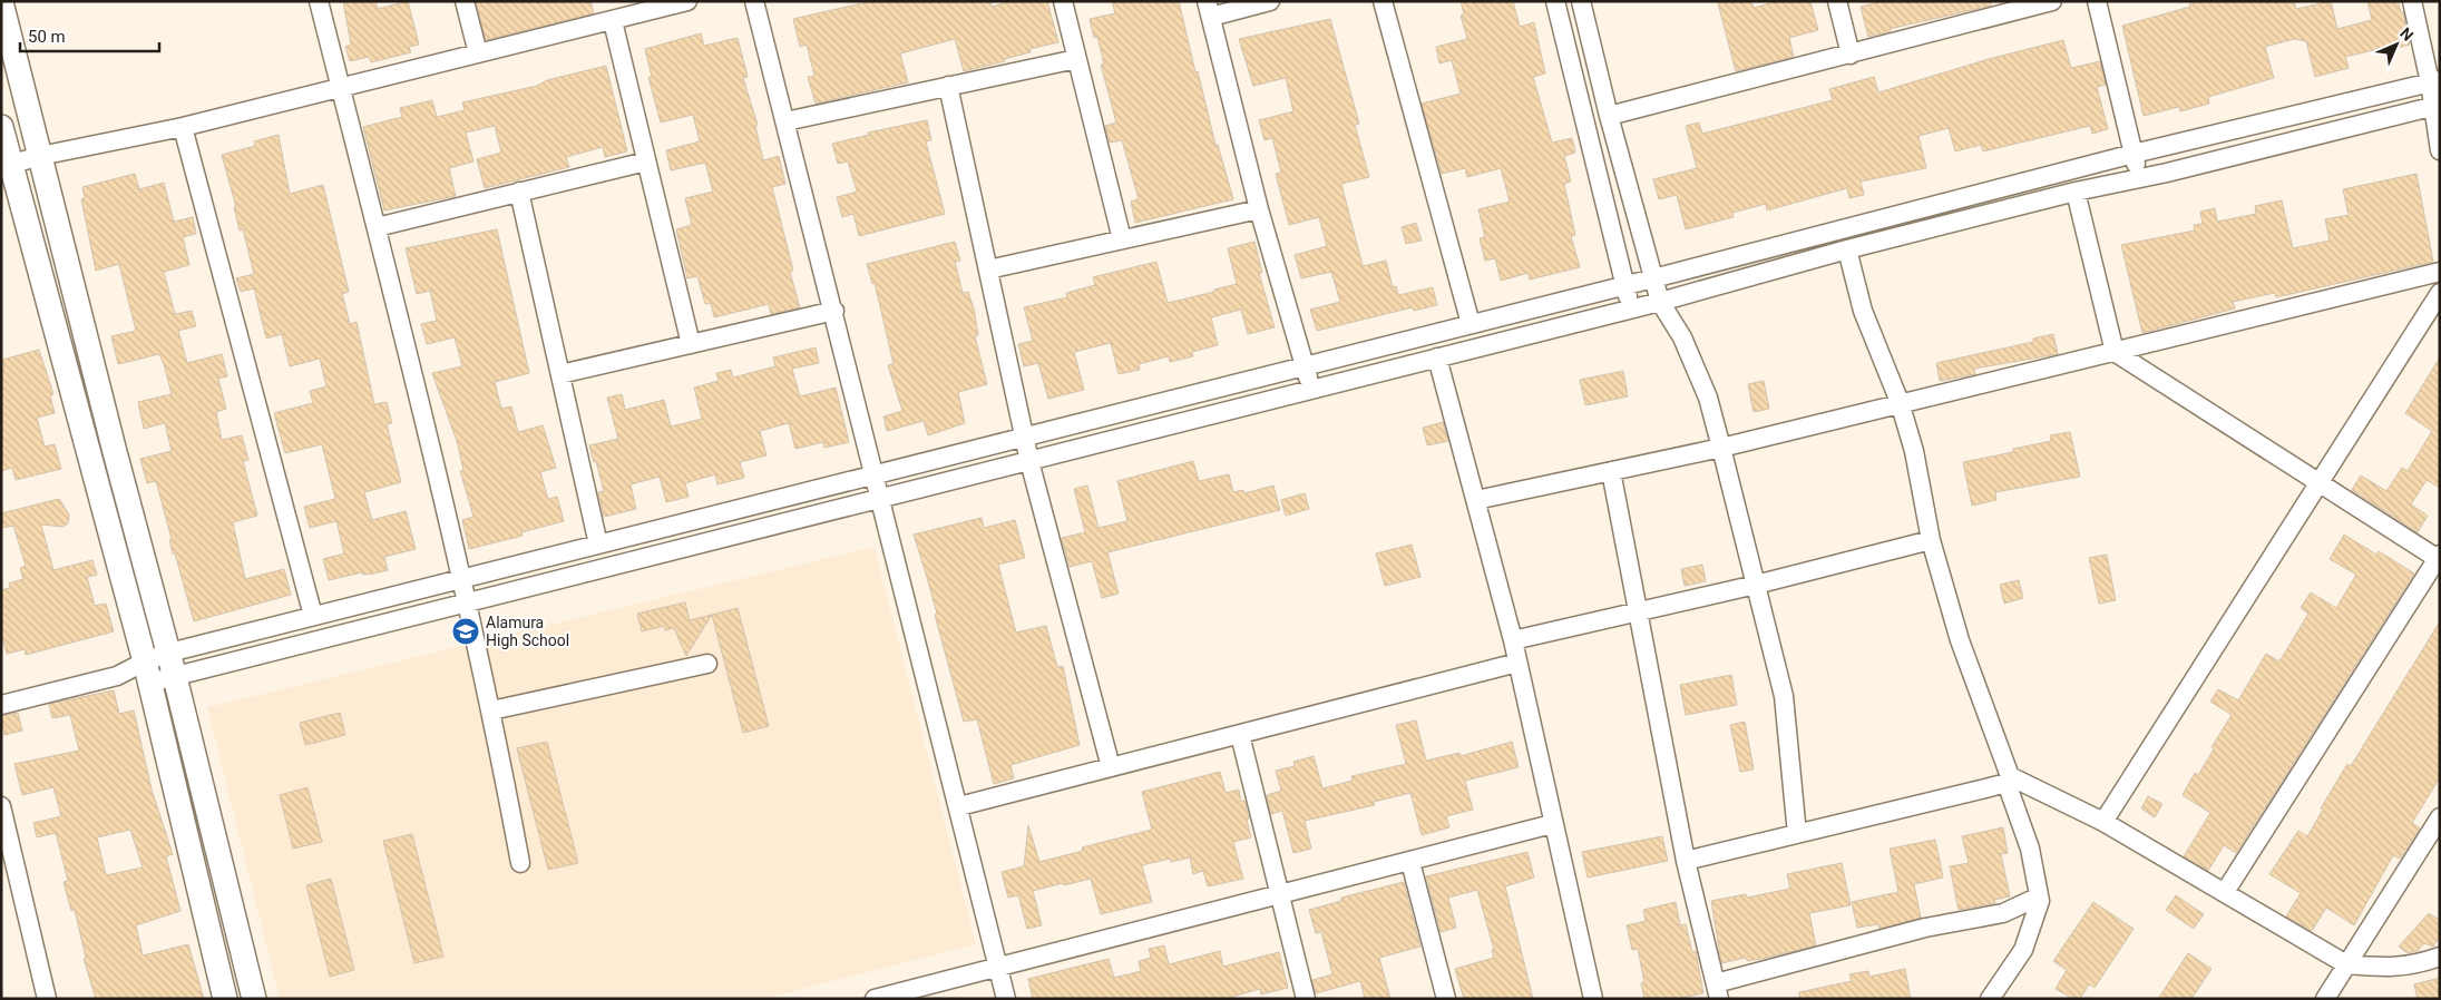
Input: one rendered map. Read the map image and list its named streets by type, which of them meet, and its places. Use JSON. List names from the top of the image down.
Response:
{
  "places": {
    "school or university": ["Alamura High School"]
  },
  "scale_bar": "50 m",
  "north": "top right"
}
